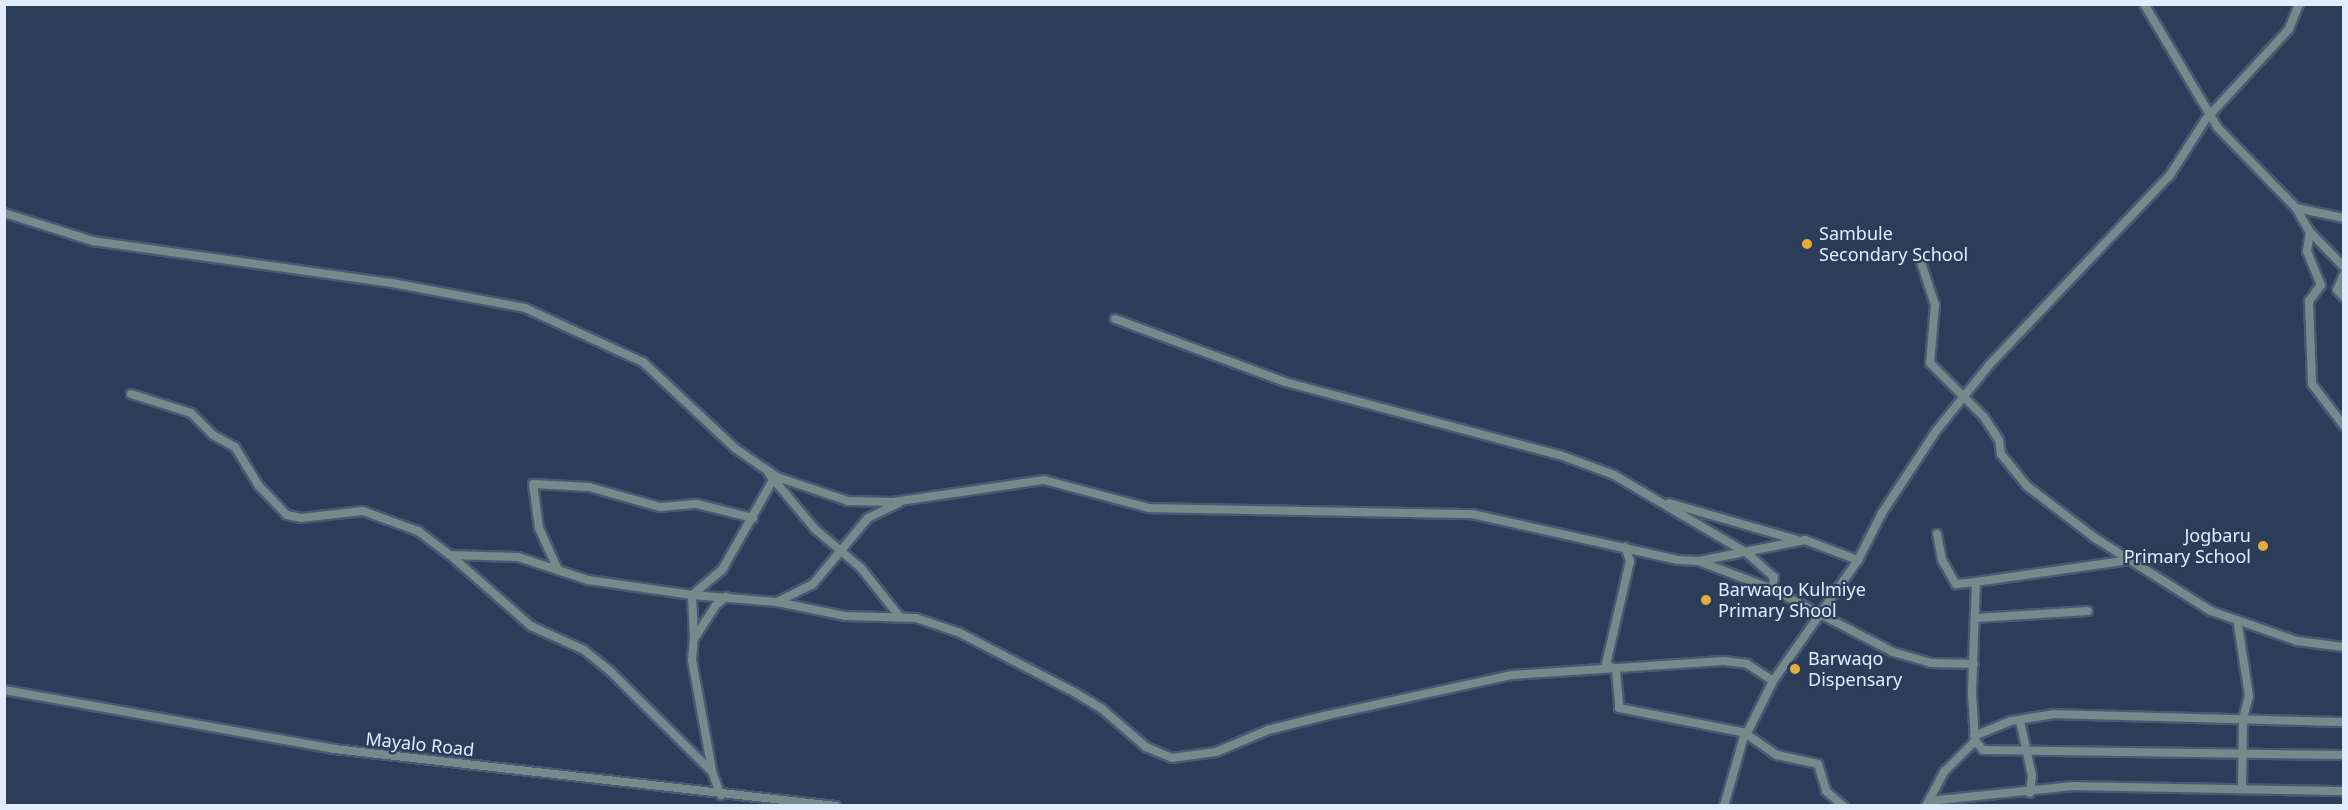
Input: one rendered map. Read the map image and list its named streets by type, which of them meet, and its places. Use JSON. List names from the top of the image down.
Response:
{
  "streets": {
    "street": ["Mayalo Road"]
  },
  "places": [
    "Sambule Secondary School",
    "Jogbaru Primary School",
    "Barwaqo Kulmiye Primary Shool",
    "Barwaqo Dispensary"
  ]
}
